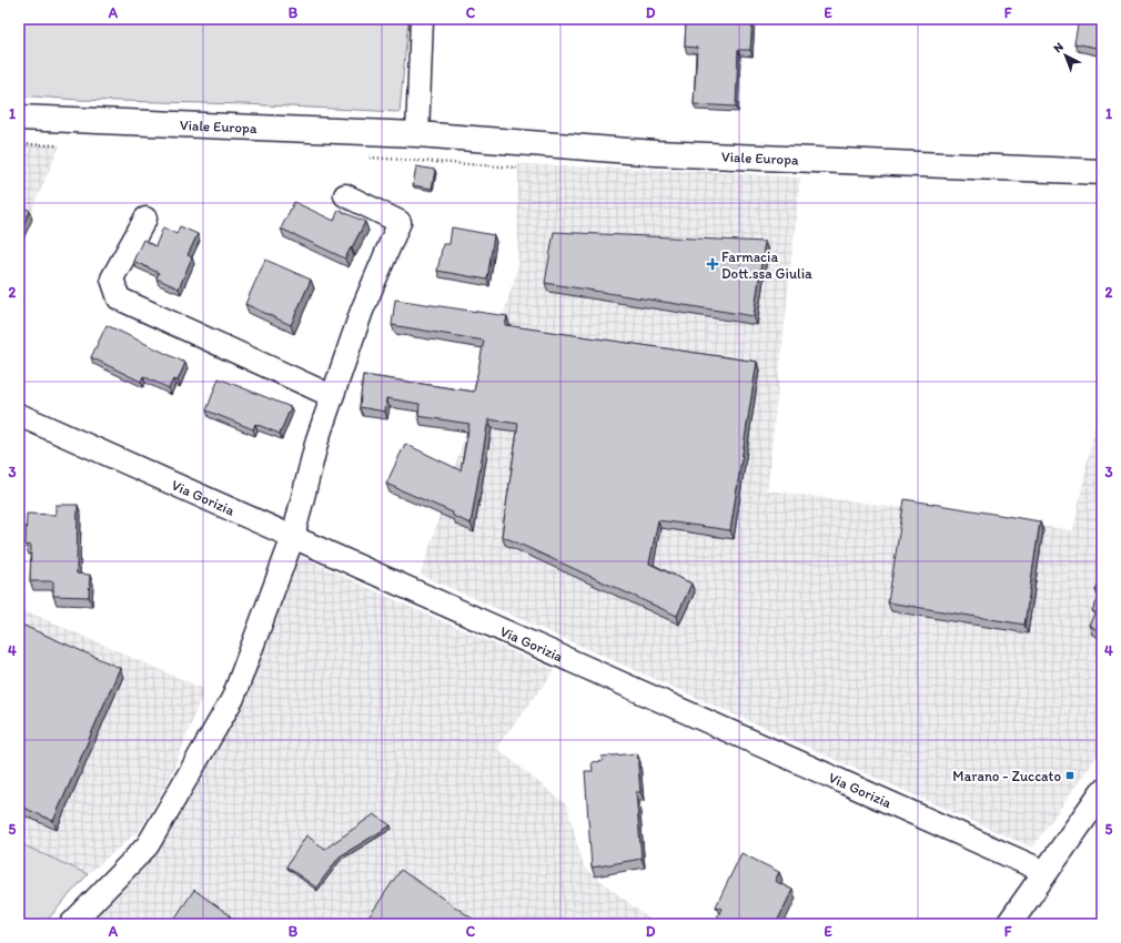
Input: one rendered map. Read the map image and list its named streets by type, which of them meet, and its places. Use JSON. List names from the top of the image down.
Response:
{
  "streets": {
    "main road": ["Viale Europa"],
    "street": ["Via Gorizia"]
  },
  "places": {
    "health": ["Farmacia Dott.ssa Giulia"],
    "transit": ["Marano - Zuccato"]
  },
  "north": "top left",
  "grid": {
    "columns": [
      "A",
      "B",
      "C",
      "D",
      "E",
      "F"
    ],
    "rows": [
      "1",
      "2",
      "3",
      "4",
      "5"
    ]
  }
}
